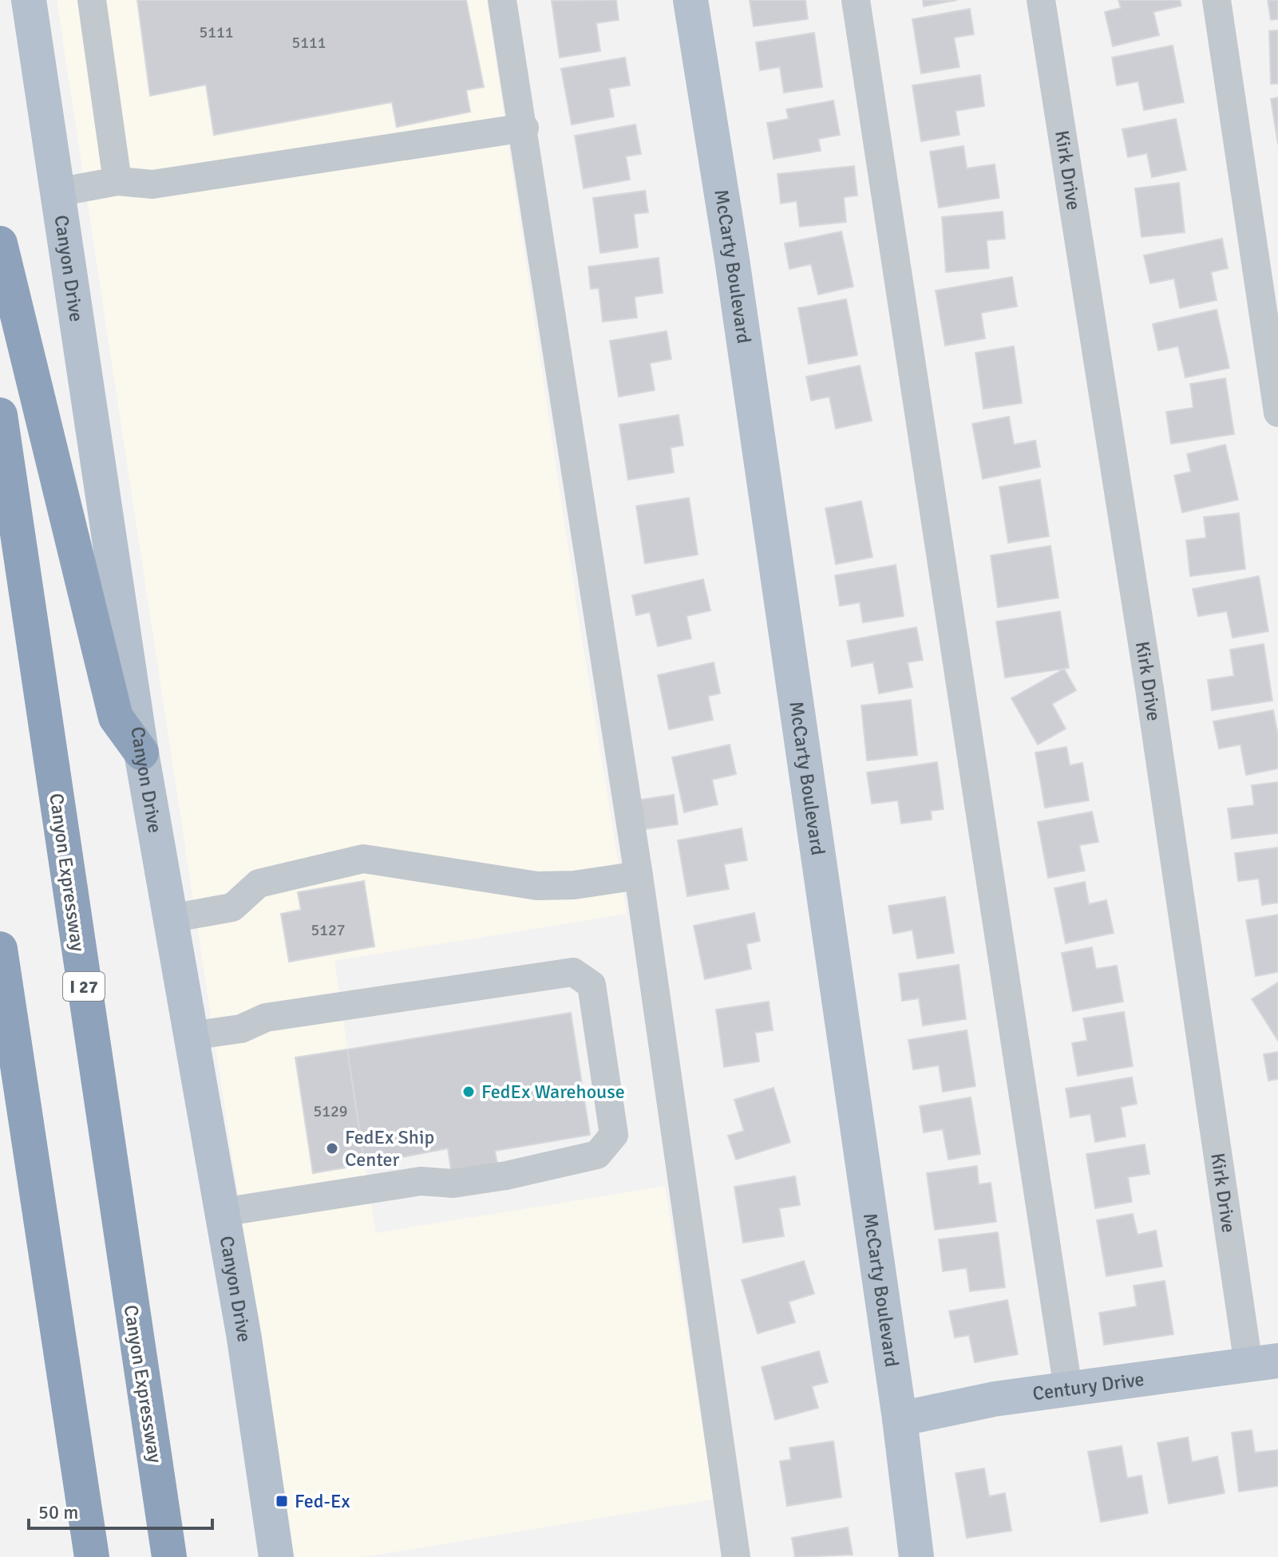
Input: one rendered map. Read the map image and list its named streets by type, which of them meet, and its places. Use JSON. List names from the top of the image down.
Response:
{
  "streets": {
    "highway": ["Canyon Expressway", "I 27"],
    "main road": ["McCarty Boulevard", "Canyon Drive", "Century Drive"],
    "street": ["Kirk Drive"]
  },
  "crossings": [
    ["Kirk Drive", "Century Drive"],
    ["McCarty Boulevard", "Century Drive"]
  ],
  "places": {
    "other": ["FedEx Warehouse", "FedEx Ship Center"],
    "transit": ["Fed-Ex"]
  },
  "house_numbers": [
    "5111",
    "5111",
    "5127",
    "5129"
  ],
  "scale_bar": "50 m"
}
